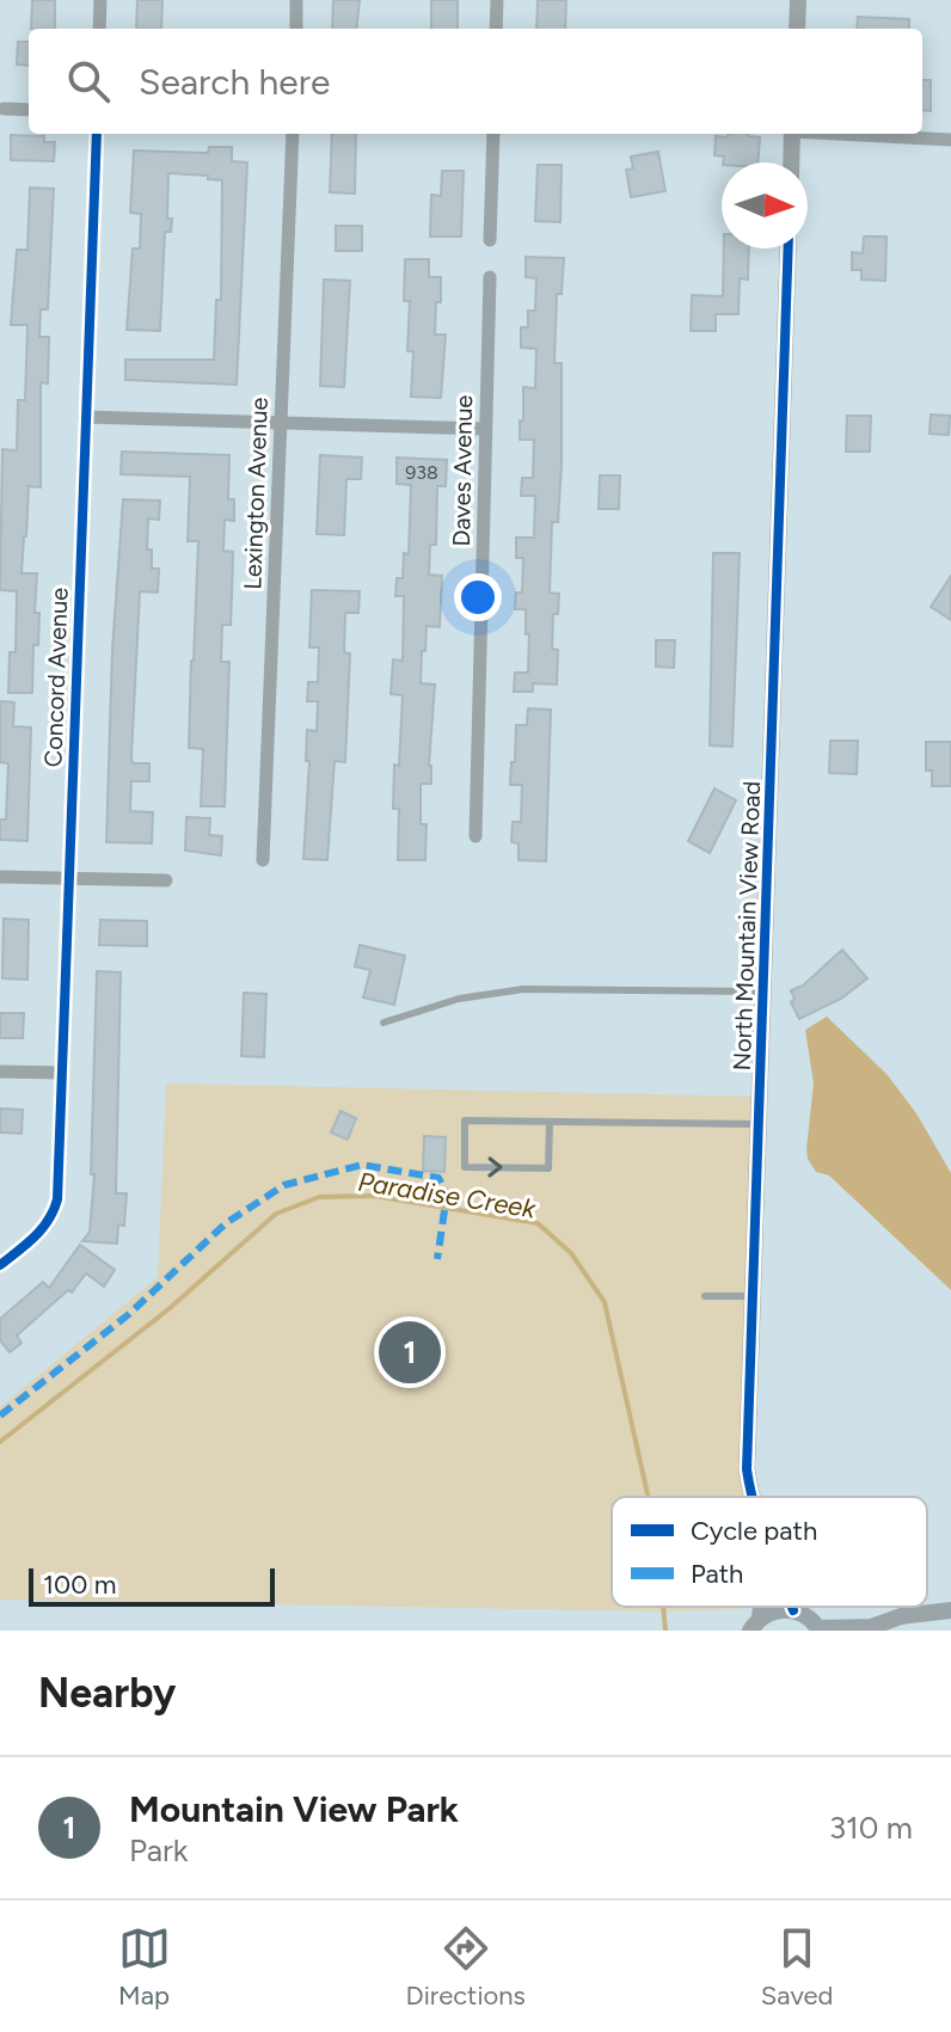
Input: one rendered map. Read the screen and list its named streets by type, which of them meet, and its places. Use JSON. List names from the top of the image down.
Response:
{
  "streets": {
    "street": [
      "Daves Avenue",
      "Lexington Avenue",
      "Concord Avenue",
      "North Mountain View Road"
    ]
  },
  "water": ["Paradise Creek"],
  "house_numbers": ["938"],
  "legend": ["Cycle path", "Path"],
  "scale_bar": "100 m",
  "north": "right",
  "page": {
    "search": "Search here",
    "pins": "1",
    "scale": "100 m",
    "heading": "Nearby",
    "list": [
      {
        "mark": "1",
        "name": "Mountain View Park",
        "note": "Park",
        "value": "310 m"
      }
    ],
    "nav": ["Map", "Directions", "Saved"]
  }
}
